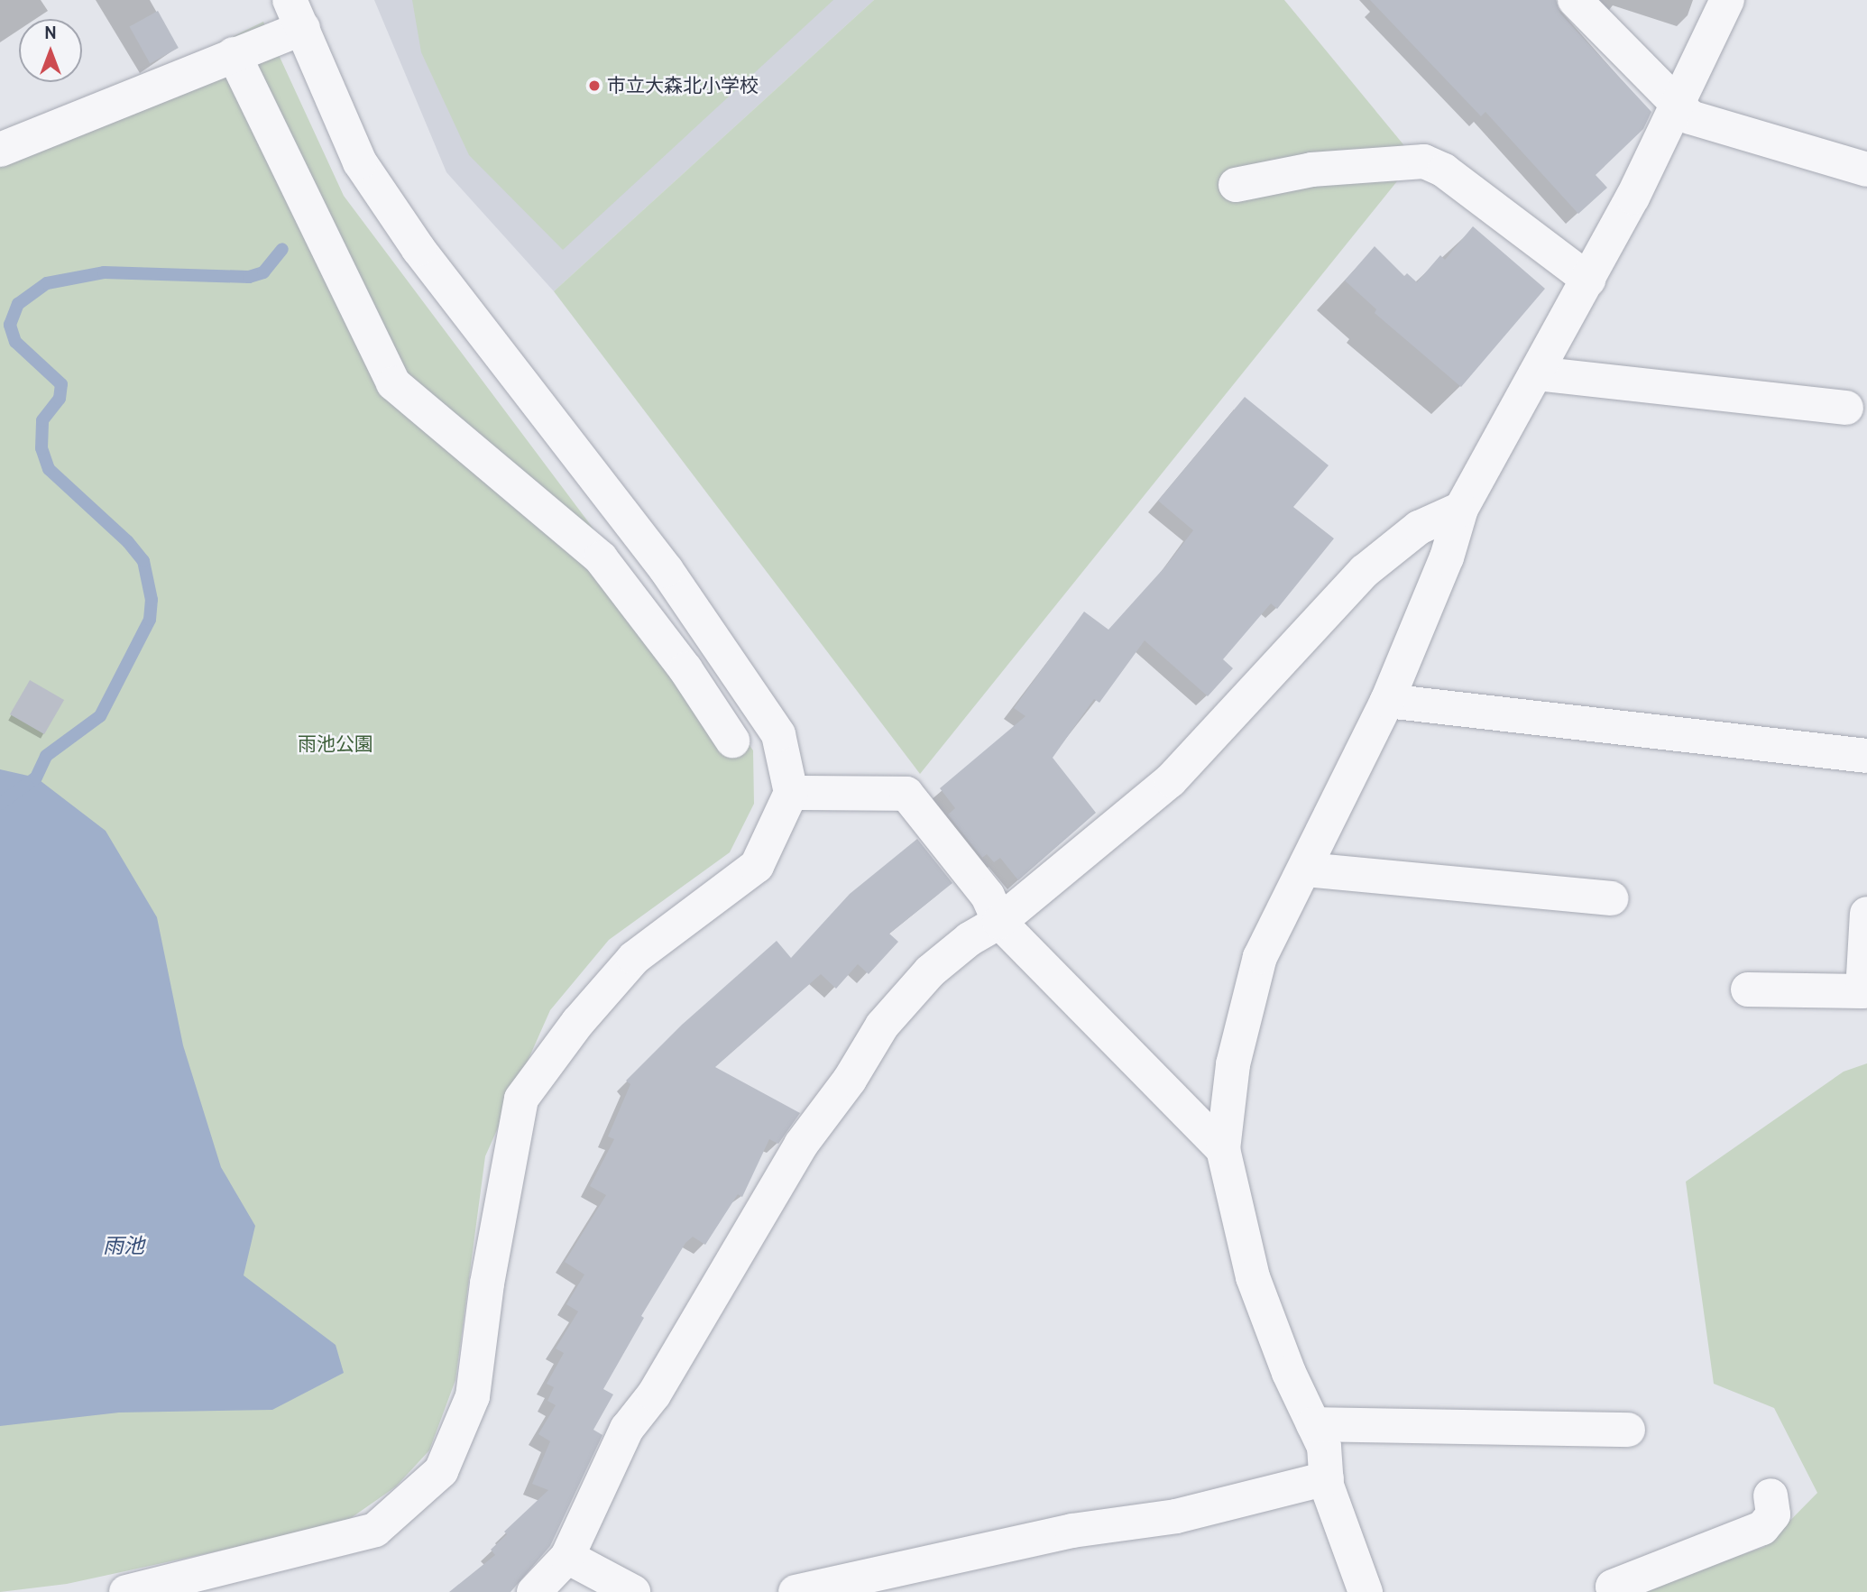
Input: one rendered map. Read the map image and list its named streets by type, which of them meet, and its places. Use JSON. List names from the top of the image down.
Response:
{
  "water": ["雨池"],
  "parks": ["雨池公園"],
  "places": ["市立大森北小学校"],
  "north": "top"
}
